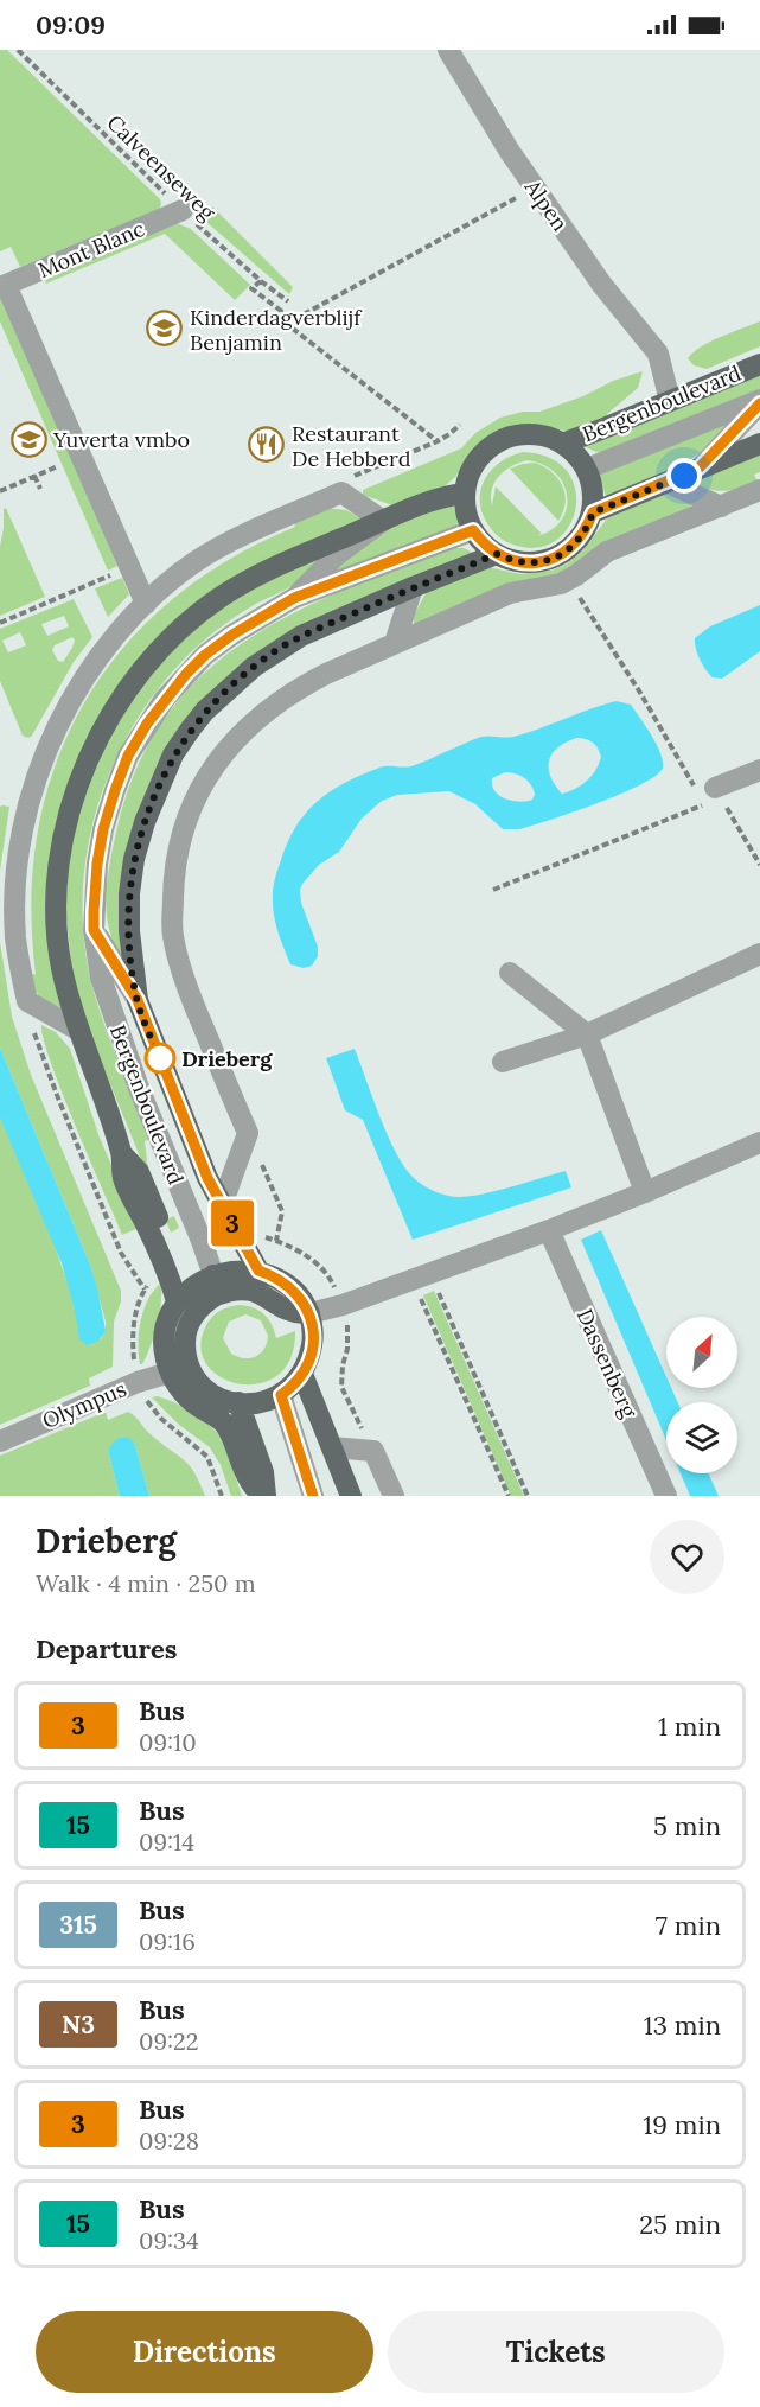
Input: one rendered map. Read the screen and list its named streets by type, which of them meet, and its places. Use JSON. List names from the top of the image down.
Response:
{
  "streets": {
    "main road": ["Bergenboulevard"],
    "street": [
      "Alpen",
      "Mont Blanc",
      "Dassenberg",
      "Olympus"
    ],
    "path": ["Calveenseweg"]
  },
  "crossings": [
    ["Calveenseweg", "Mont Blanc"],
    ["Alpen", "Bergenboulevard"],
    ["Bergenboulevard", "Olympus"]
  ],
  "places": {
    "school or university": ["Kinderdagverblijf Benjamin", "Yuverta vmbo"],
    "restaurant": ["Restaurant De Hebberd"],
    "other": ["Drieberg"]
  },
  "lines": ["bus line 3"],
  "north": "top right",
  "page": {
    "status": "09:09",
    "on_map": "3",
    "heading": [
      ["Drieberg", "Walk · 4 min · 250 m"],
      "Departures"
    ],
    "list": [
      {
        "mark": "3",
        "name": "Bus",
        "note": "09:10",
        "value": "1 min"
      },
      {
        "mark": "15",
        "name": "Bus",
        "note": "09:14",
        "value": "5 min"
      },
      {
        "mark": "315",
        "name": "Bus",
        "note": "09:16",
        "value": "7 min"
      },
      {
        "mark": "N3",
        "name": "Bus",
        "note": "09:22",
        "value": "13 min"
      },
      {
        "mark": "3",
        "name": "Bus",
        "note": "09:28",
        "value": "19 min"
      },
      {
        "mark": "15",
        "name": "Bus",
        "note": "09:34",
        "value": "25 min"
      }
    ],
    "buttons": ["Directions", "Tickets"]
  }
}
